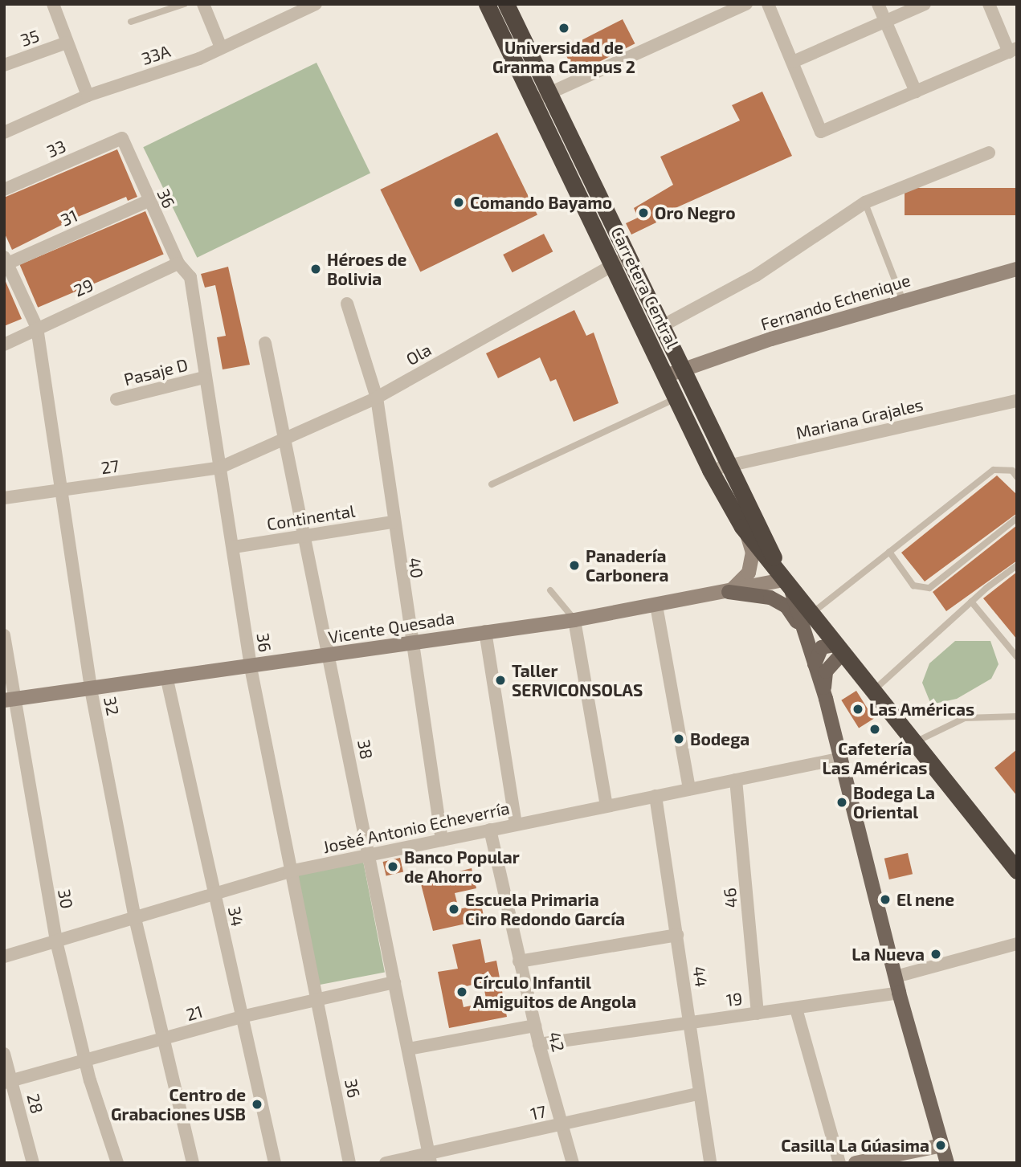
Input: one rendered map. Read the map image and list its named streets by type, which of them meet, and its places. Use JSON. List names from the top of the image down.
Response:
{
  "streets": {
    "highway": ["Carretera Central"],
    "street": [
      "35",
      "33A",
      "33",
      "36",
      "31",
      "29",
      "Fernando Echenique",
      "Ola",
      "Pasaje D",
      "Mariana Grajales",
      "27",
      "Continental",
      "40",
      "Vicente Quesada",
      "32",
      "38",
      "Josèé Antonio Echeverría",
      "46",
      "30",
      "34",
      "44",
      "19",
      "21",
      "42",
      "28",
      "17"
    ]
  },
  "crossings": [
    ["33", "36"],
    ["36", "31"],
    ["36", "29"],
    ["36", "Ola"],
    ["36", "Pasaje D"],
    ["36", "27"],
    ["36", "Continental"],
    ["36", "Vicente Quesada"],
    ["36", "Josèé Antonio Echeverría"],
    ["36", "21"],
    ["31", "32"],
    ["29", "32"],
    ["Carretera Central", "Fernando Echenique"],
    ["Carretera Central", "Ola"],
    ["Carretera Central", "Mariana Grajales"],
    ["Carretera Central", "Vicente Quesada"],
    ["Ola", "27"],
    ["Ola", "40"],
    ["Ola", "38"],
    ["27", "32"],
    ["Continental", "40"],
    ["Continental", "38"],
    ["40", "Vicente Quesada"],
    ["40", "Josèé Antonio Echeverría"],
    ["Vicente Quesada", "32"],
    ["Vicente Quesada", "38"],
    ["Vicente Quesada", "30"],
    ["Vicente Quesada", "34"],
    ["32", "Josèé Antonio Echeverría"],
    ["32", "21"],
    ["38", "Josèé Antonio Echeverría"],
    ["38", "21"],
    ["38", "17"],
    ["Josèé Antonio Echeverría", "46"],
    ["Josèé Antonio Echeverría", "30"],
    ["Josèé Antonio Echeverría", "34"],
    ["Josèé Antonio Echeverría", "44"],
    ["Josèé Antonio Echeverría", "42"],
    ["46", "19"],
    ["30", "21"],
    ["34", "21"],
    ["44", "19"],
    ["44", "17"],
    ["19", "42"],
    ["21", "28"],
    ["42", "17"]
  ],
  "places": [
    "Universidad de Granma Campus 2",
    "Comando Bayamo",
    "Oro Negro",
    "Héroes de Bolivia",
    "Panadería Carbonera",
    "Taller SERVICONSOLAS",
    "Las Américas",
    "Cafetería Las Américas",
    "Bodega",
    "Bodega La Oriental",
    "Banco Popular de Ahorro",
    "El nene",
    "Escuela Primaria Ciro Redondo García",
    "La Nueva",
    "Círculo Infantil Amiguitos de Angola",
    "Centro de Grabaciones USB",
    "Casilla La Gúasima"
  ]
}
